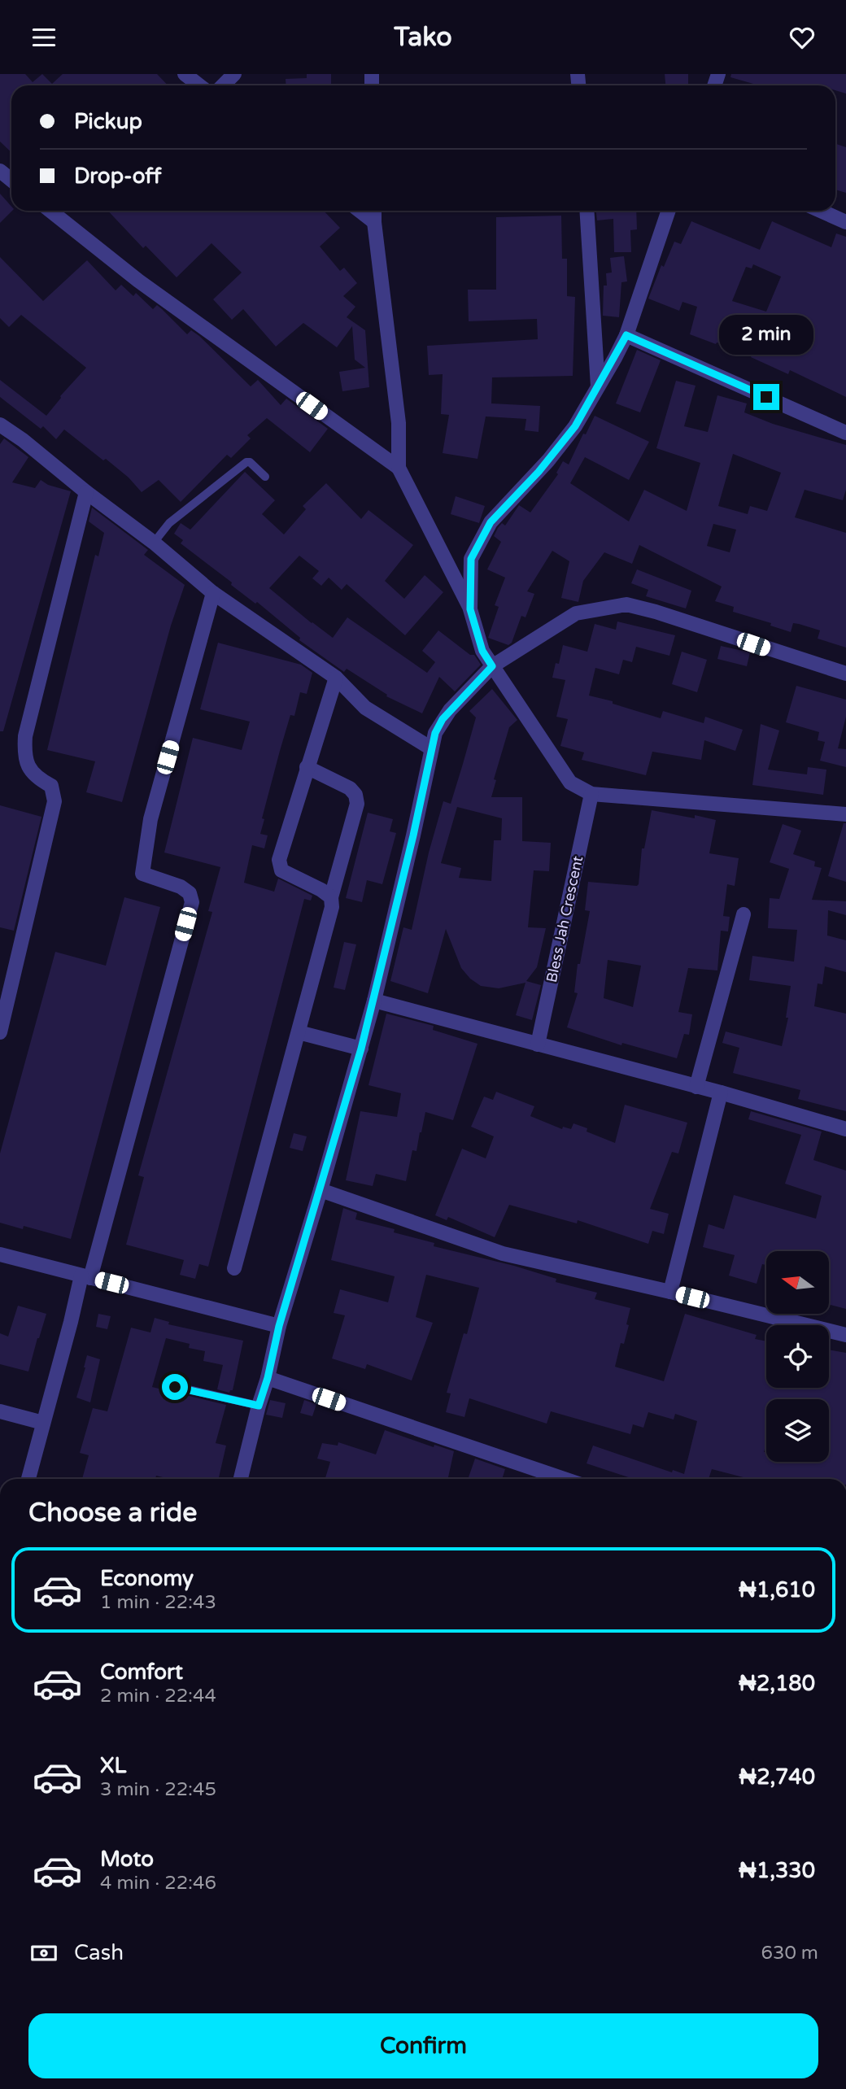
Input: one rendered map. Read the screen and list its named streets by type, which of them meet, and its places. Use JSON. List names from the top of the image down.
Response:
{
  "streets": {
    "street": ["Bless Jah Crescent"]
  },
  "north": "left",
  "page": {
    "header": "Tako",
    "banner": ["Pickup", "Drop-off"],
    "bubble": "2 min",
    "heading": "Choose a ride",
    "list": [
      {
        "name": "Economy",
        "note": "1 min · 22:43",
        "value": "₦1,610"
      },
      {
        "name": "Comfort",
        "note": "2 min · 22:44",
        "value": "₦2,180"
      },
      {
        "name": "XL",
        "note": "3 min · 22:45",
        "value": "₦2,740"
      },
      {
        "name": "Moto",
        "note": "4 min · 22:46",
        "value": "₦1,330"
      }
    ],
    "pay": ["Cash", "630 m"],
    "buttons": "Confirm"
  }
}
